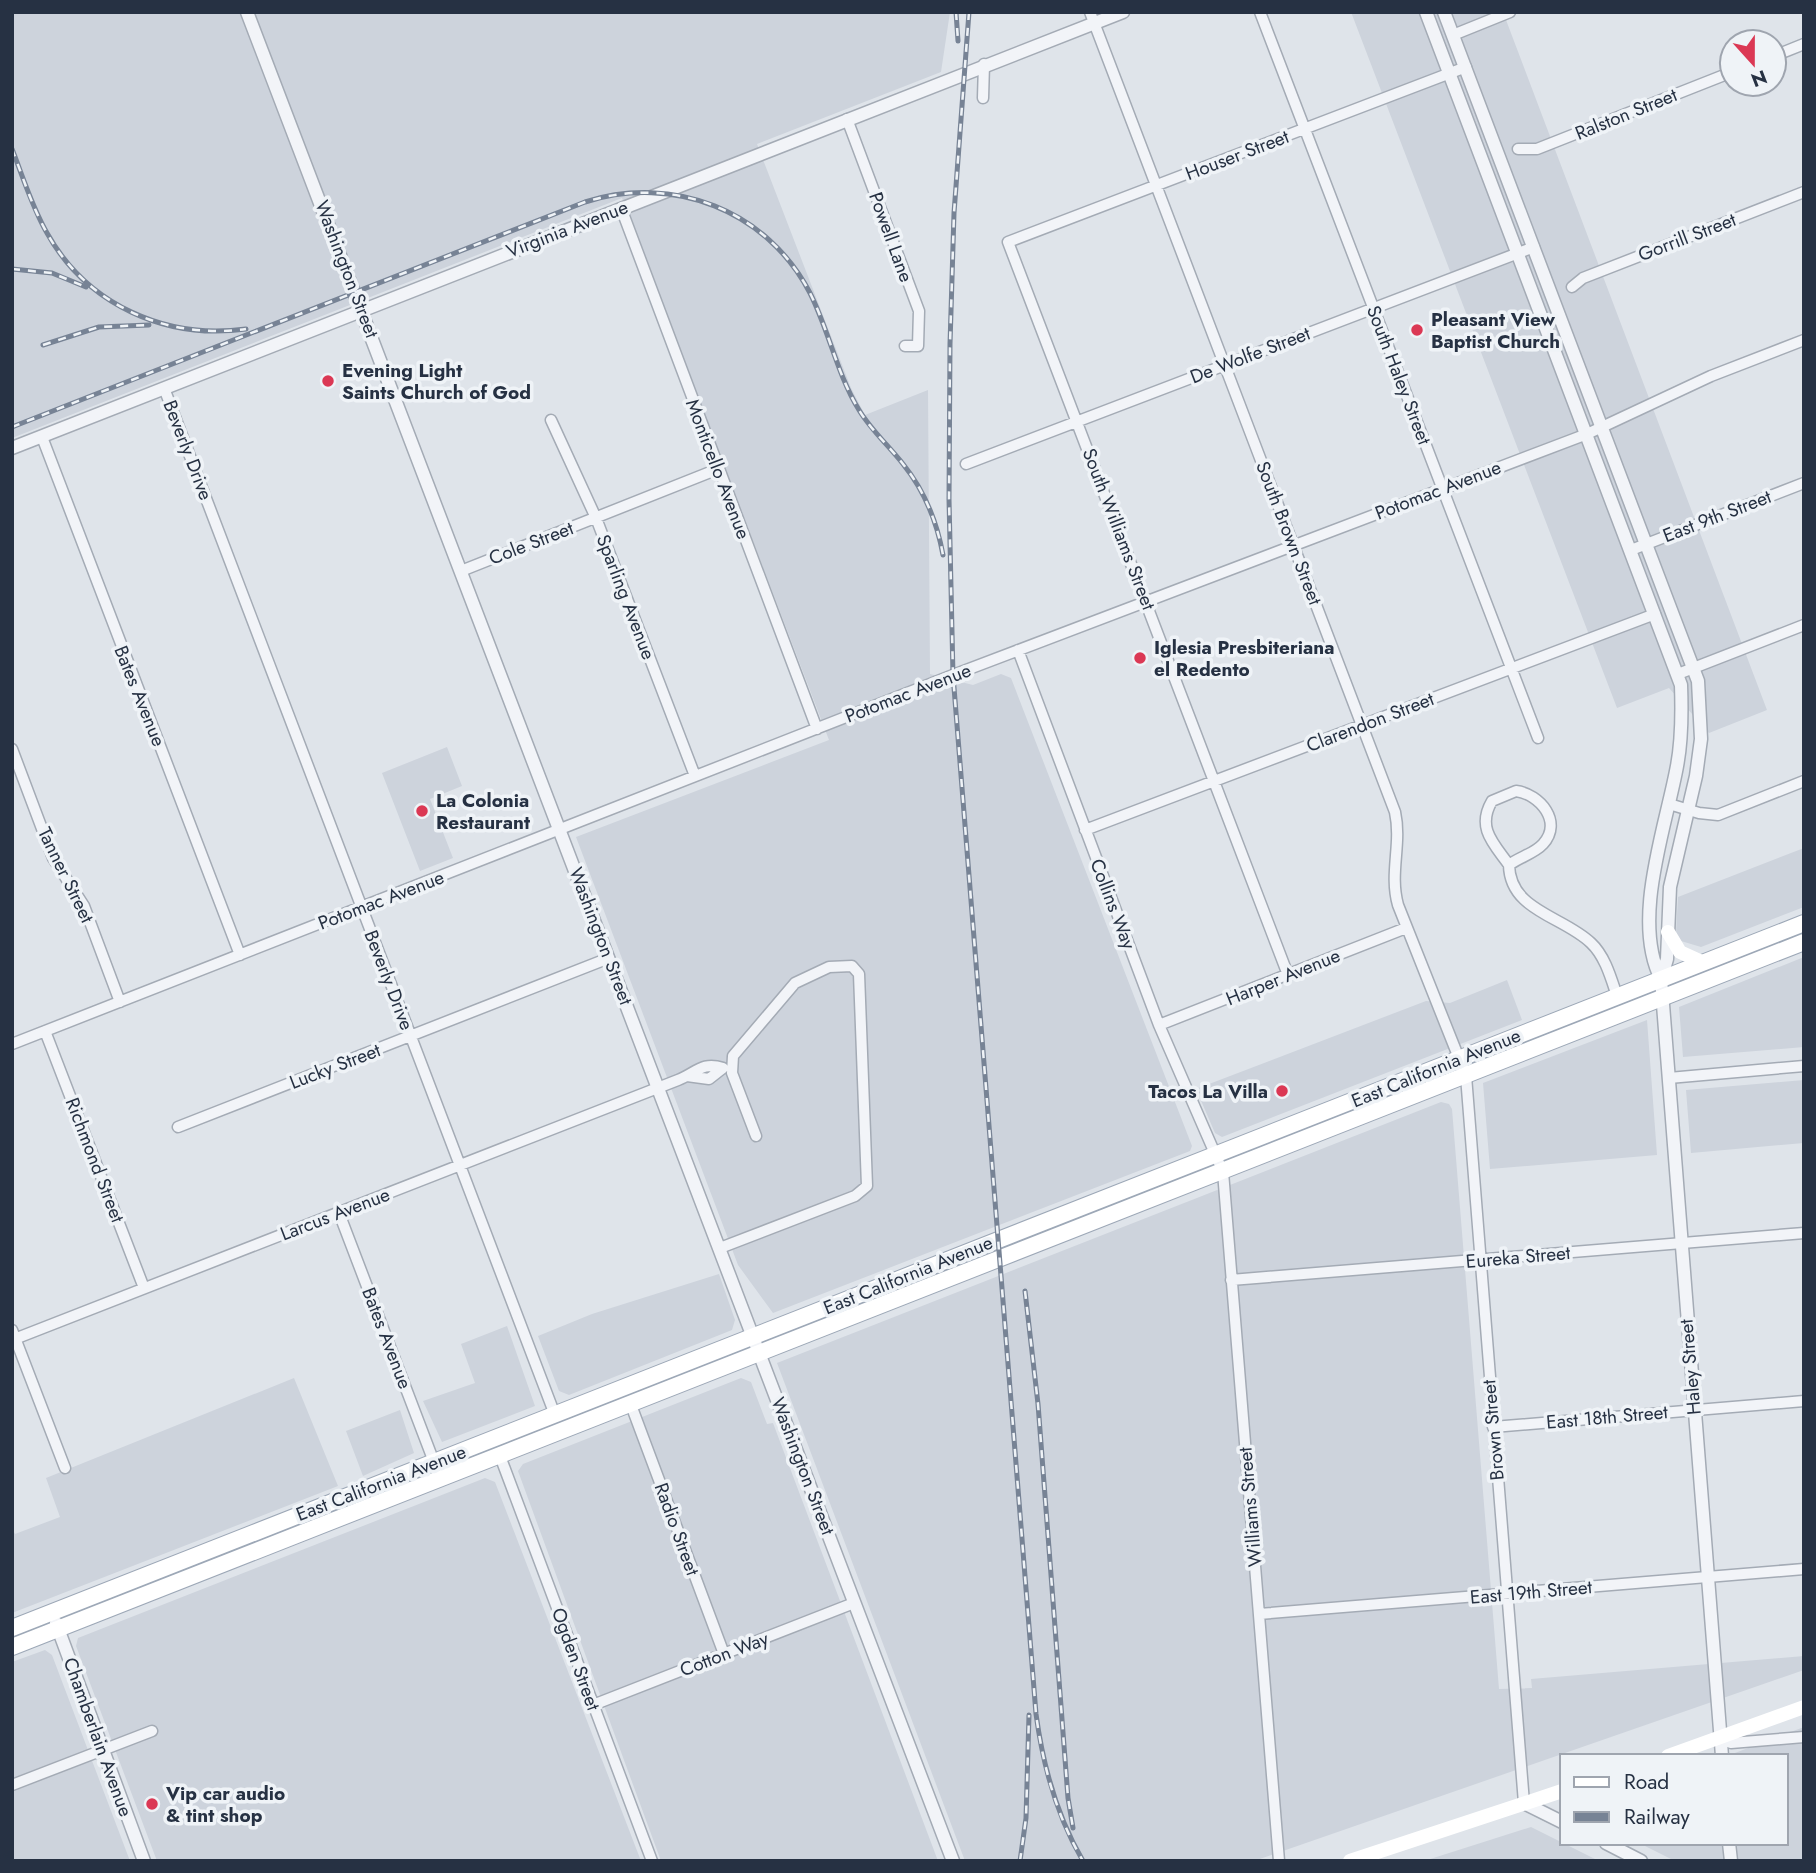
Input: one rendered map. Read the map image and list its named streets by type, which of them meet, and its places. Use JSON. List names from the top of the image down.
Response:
{
  "streets": {
    "main road": ["East California Avenue"],
    "street": [
      "Ralston Street",
      "Houser Street",
      "Virginia Avenue",
      "Powell Lane",
      "Gorrill Street",
      "Washington Street",
      "De Wolfe Street",
      "South Haley Street",
      "Beverly Drive",
      "Monticello Avenue",
      "Potomac Avenue",
      "East 9th Street",
      "South Williams Street",
      "South Brown Street",
      "Cole Street",
      "Sparling Avenue",
      "Bates Avenue",
      "Clarendon Street",
      "Tanner Street",
      "Collins Way",
      "Harper Avenue",
      "Lucky Street",
      "Richmond Street",
      "Larcus Avenue",
      "Eureka Street",
      "Haley Street",
      "East 18th Street",
      "Brown Street",
      "Williams Street",
      "Radio Street",
      "East 19th Street",
      "Cotton Way",
      "Ogden Street",
      "Chamberlain Avenue"
    ]
  },
  "crossings": [
    ["Houser Street", "South Haley Street"],
    ["Houser Street", "South Williams Street"],
    ["Houser Street", "South Brown Street"],
    ["Virginia Avenue", "Powell Lane"],
    ["Virginia Avenue", "Washington Street"],
    ["Virginia Avenue", "Beverly Drive"],
    ["Virginia Avenue", "Monticello Avenue"],
    ["Virginia Avenue", "South Brown Street"],
    ["Virginia Avenue", "Bates Avenue"],
    ["Washington Street", "Potomac Avenue"],
    ["Washington Street", "Cole Street"],
    ["Washington Street", "Lucky Street"],
    ["Washington Street", "East California Avenue"],
    ["Washington Street", "Larcus Avenue"],
    ["Washington Street", "Cotton Way"],
    ["De Wolfe Street", "South Haley Street"],
    ["De Wolfe Street", "South Williams Street"],
    ["De Wolfe Street", "South Brown Street"],
    ["South Haley Street", "Potomac Avenue"],
    ["South Haley Street", "Clarendon Street"],
    ["Beverly Drive", "Potomac Avenue"],
    ["Beverly Drive", "Lucky Street"],
    ["Beverly Drive", "East California Avenue"],
    ["Beverly Drive", "Larcus Avenue"],
    ["Monticello Avenue", "Potomac Avenue"],
    ["Monticello Avenue", "Cole Street"],
    ["Potomac Avenue", "South Williams Street"],
    ["Potomac Avenue", "South Brown Street"],
    ["Potomac Avenue", "Sparling Avenue"],
    ["Potomac Avenue", "Bates Avenue"],
    ["Potomac Avenue", "Tanner Street"],
    ["Potomac Avenue", "Collins Way"],
    ["Potomac Avenue", "Richmond Street"],
    ["South Williams Street", "Clarendon Street"],
    ["South Williams Street", "Harper Avenue"],
    ["South Brown Street", "Clarendon Street"],
    ["South Brown Street", "Harper Avenue"],
    ["South Brown Street", "East California Avenue"],
    ["South Brown Street", "Brown Street"],
    ["Cole Street", "Sparling Avenue"],
    ["Bates Avenue", "East California Avenue"],
    ["Bates Avenue", "Larcus Avenue"],
    ["Clarendon Street", "Collins Way"],
    ["Collins Way", "Harper Avenue"],
    ["Collins Way", "East California Avenue"],
    ["Collins Way", "Williams Street"],
    ["East California Avenue", "Haley Street"],
    ["East California Avenue", "Brown Street"],
    ["East California Avenue", "Williams Street"],
    ["East California Avenue", "Radio Street"],
    ["East California Avenue", "Ogden Street"],
    ["East California Avenue", "Chamberlain Avenue"],
    ["Richmond Street", "Larcus Avenue"],
    ["Eureka Street", "Haley Street"],
    ["Eureka Street", "Brown Street"],
    ["Eureka Street", "Williams Street"],
    ["Haley Street", "East 18th Street"],
    ["Haley Street", "East 19th Street"],
    ["East 18th Street", "Brown Street"],
    ["Brown Street", "East 19th Street"],
    ["Williams Street", "East 19th Street"],
    ["Radio Street", "Cotton Way"],
    ["Cotton Way", "Ogden Street"]
  ],
  "places": [
    "Pleasant View Baptist Church",
    "Evening Light Saints Church of God",
    "Iglesia Presbiteriana el Redento",
    "La Colonia Restaurant",
    "Tacos La Villa",
    "Vip car audio & tint shop"
  ],
  "legend": ["Road", "Railway"],
  "north": "bottom"
}
